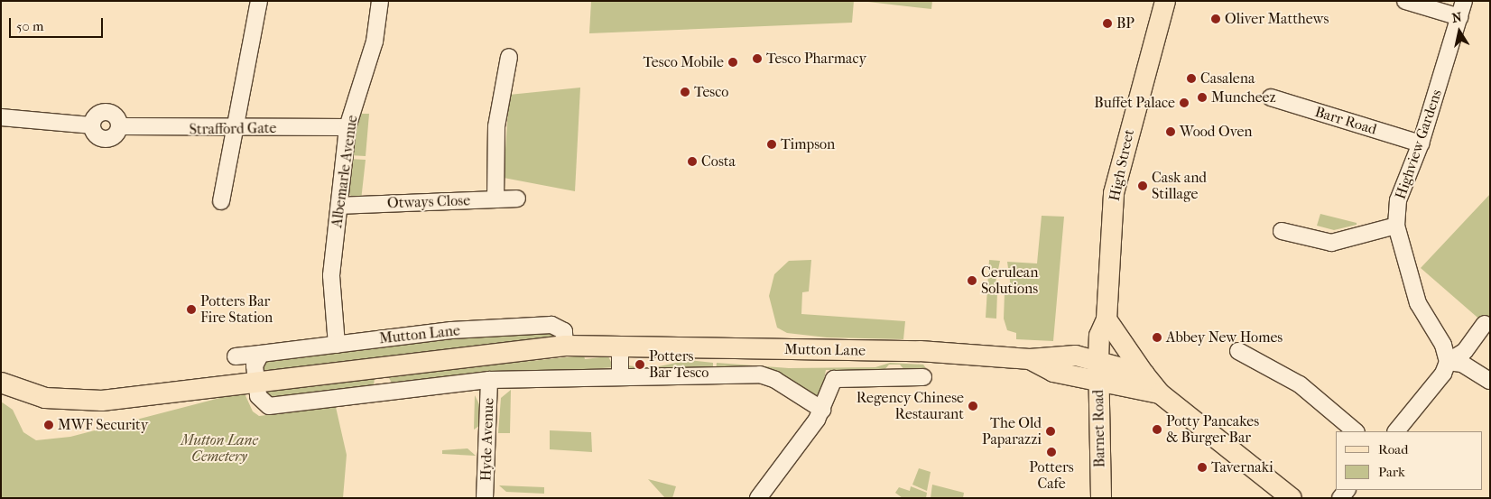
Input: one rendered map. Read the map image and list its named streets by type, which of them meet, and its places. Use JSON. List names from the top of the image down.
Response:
{
  "streets": {
    "main road": ["High Street", "Mutton Lane", "Barnet Road"],
    "street": [
      "Barr Road",
      "Strafford Gate",
      "Highview Gardens",
      "Albemarle Avenue",
      "Otways Close",
      "Hyde Avenue"
    ]
  },
  "crossings": [
    ["Barr Road", "Highview Gardens"],
    ["Strafford Gate", "Albemarle Avenue"],
    ["High Street", "Mutton Lane"],
    ["High Street", "Barnet Road"],
    ["Albemarle Avenue", "Otways Close"],
    ["Albemarle Avenue", "Mutton Lane"],
    ["Mutton Lane", "Barnet Road"]
  ],
  "parks": ["Mutton Lane Cemetery"],
  "places": [
    "Oliver Matthews",
    "BP",
    "Tesco Pharmacy",
    "Tesco Mobile",
    "Casalena",
    "Tesco",
    "Muncheez",
    "Buffet Palace",
    "Wood Oven",
    "Timpson",
    "Costa",
    "Cask and Stillage",
    "Cerulean Solutions",
    "Potters Bar Fire Station",
    "Abbey New Homes",
    "Potters Bar Tesco",
    "Regency Chinese Restaurant",
    "MWF Security",
    "Potty Pancakes & Burger Bar",
    "The Old Paparazzi",
    "Potters Cafe",
    "Tavernaki"
  ],
  "legend": ["Road", "Park"],
  "scale_bar": "50 m",
  "north": "top"
}
